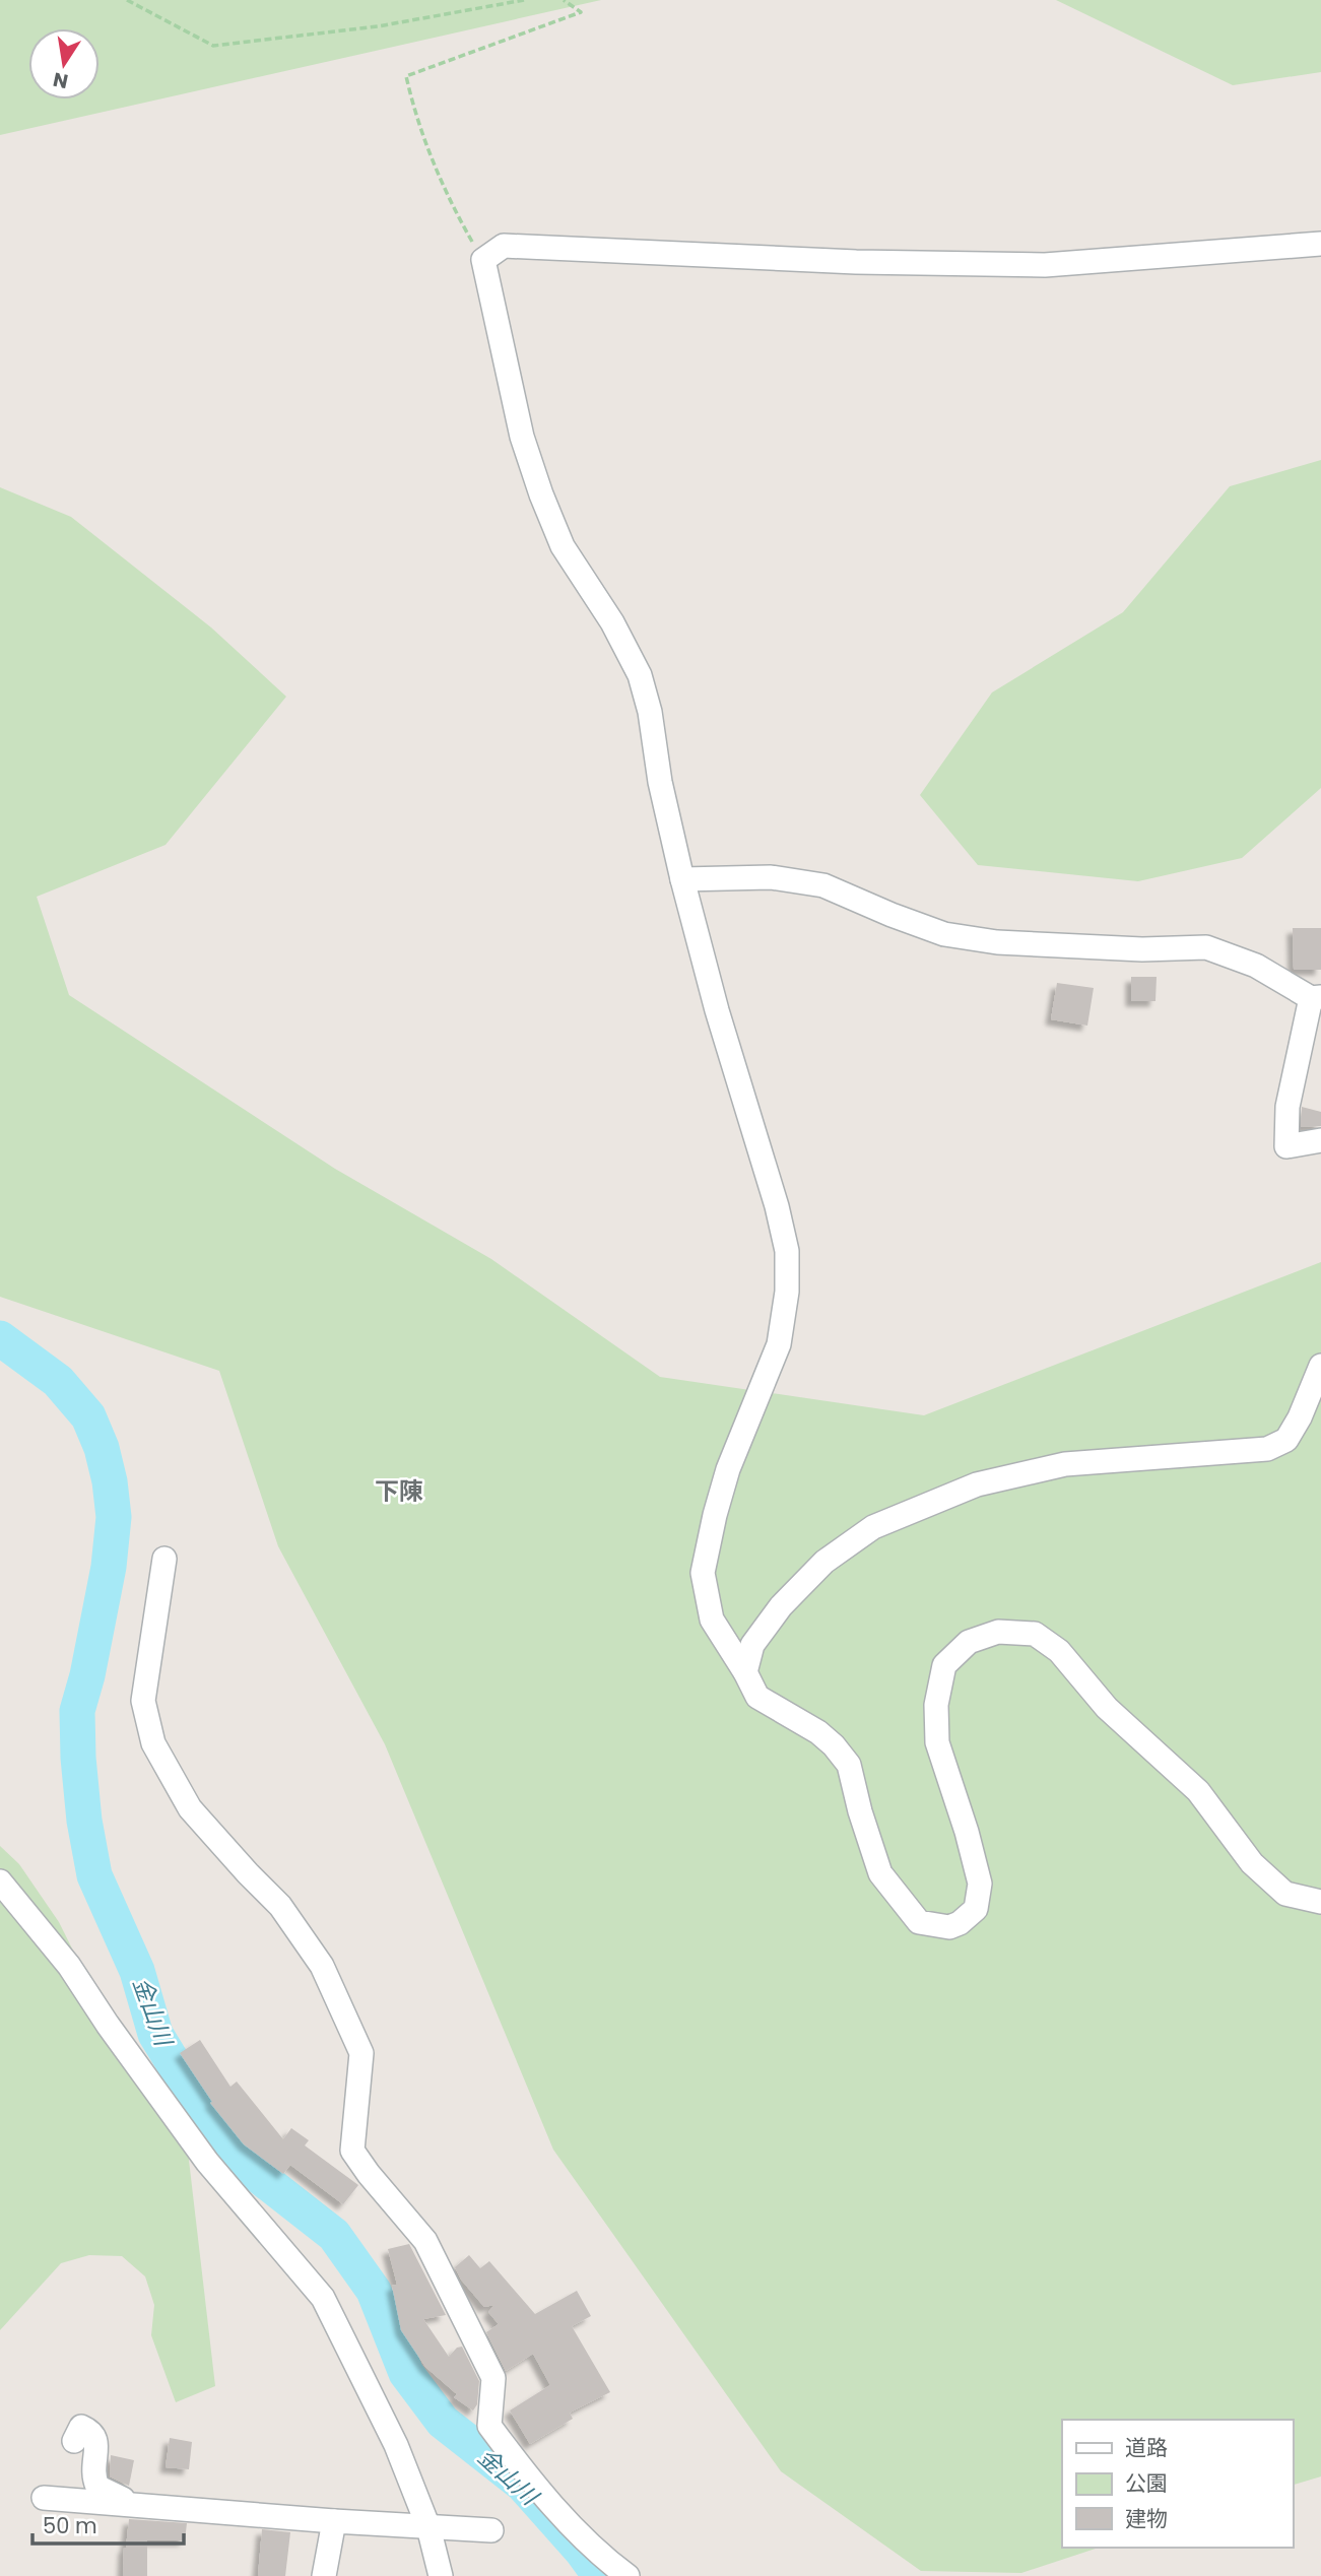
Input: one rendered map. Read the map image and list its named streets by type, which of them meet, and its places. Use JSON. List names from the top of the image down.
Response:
{
  "districts": ["下陳"],
  "water": ["金山川"],
  "legend": ["道路", "公園", "建物"],
  "scale_bar": "50 m",
  "north": "bottom"
}
